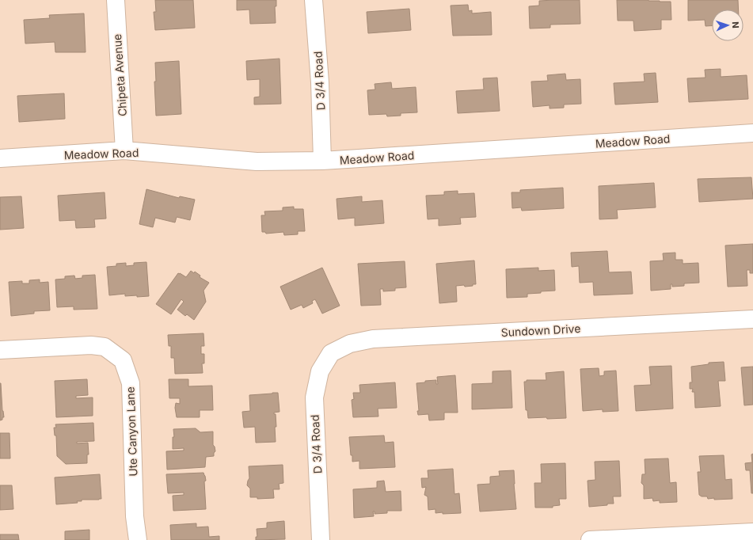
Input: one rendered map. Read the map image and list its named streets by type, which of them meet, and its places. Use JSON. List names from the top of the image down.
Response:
{
  "streets": {
    "street": [
      "Chipeta Avenue",
      "D 3/4 Road",
      "Meadow Road",
      "Sundown Drive",
      "Ute Canyon Lane"
    ]
  },
  "crossings": [
    ["Chipeta Avenue", "Meadow Road"],
    ["D 3/4 Road", "Meadow Road"],
    ["D 3/4 Road", "Sundown Drive"]
  ],
  "north": "right"
}
